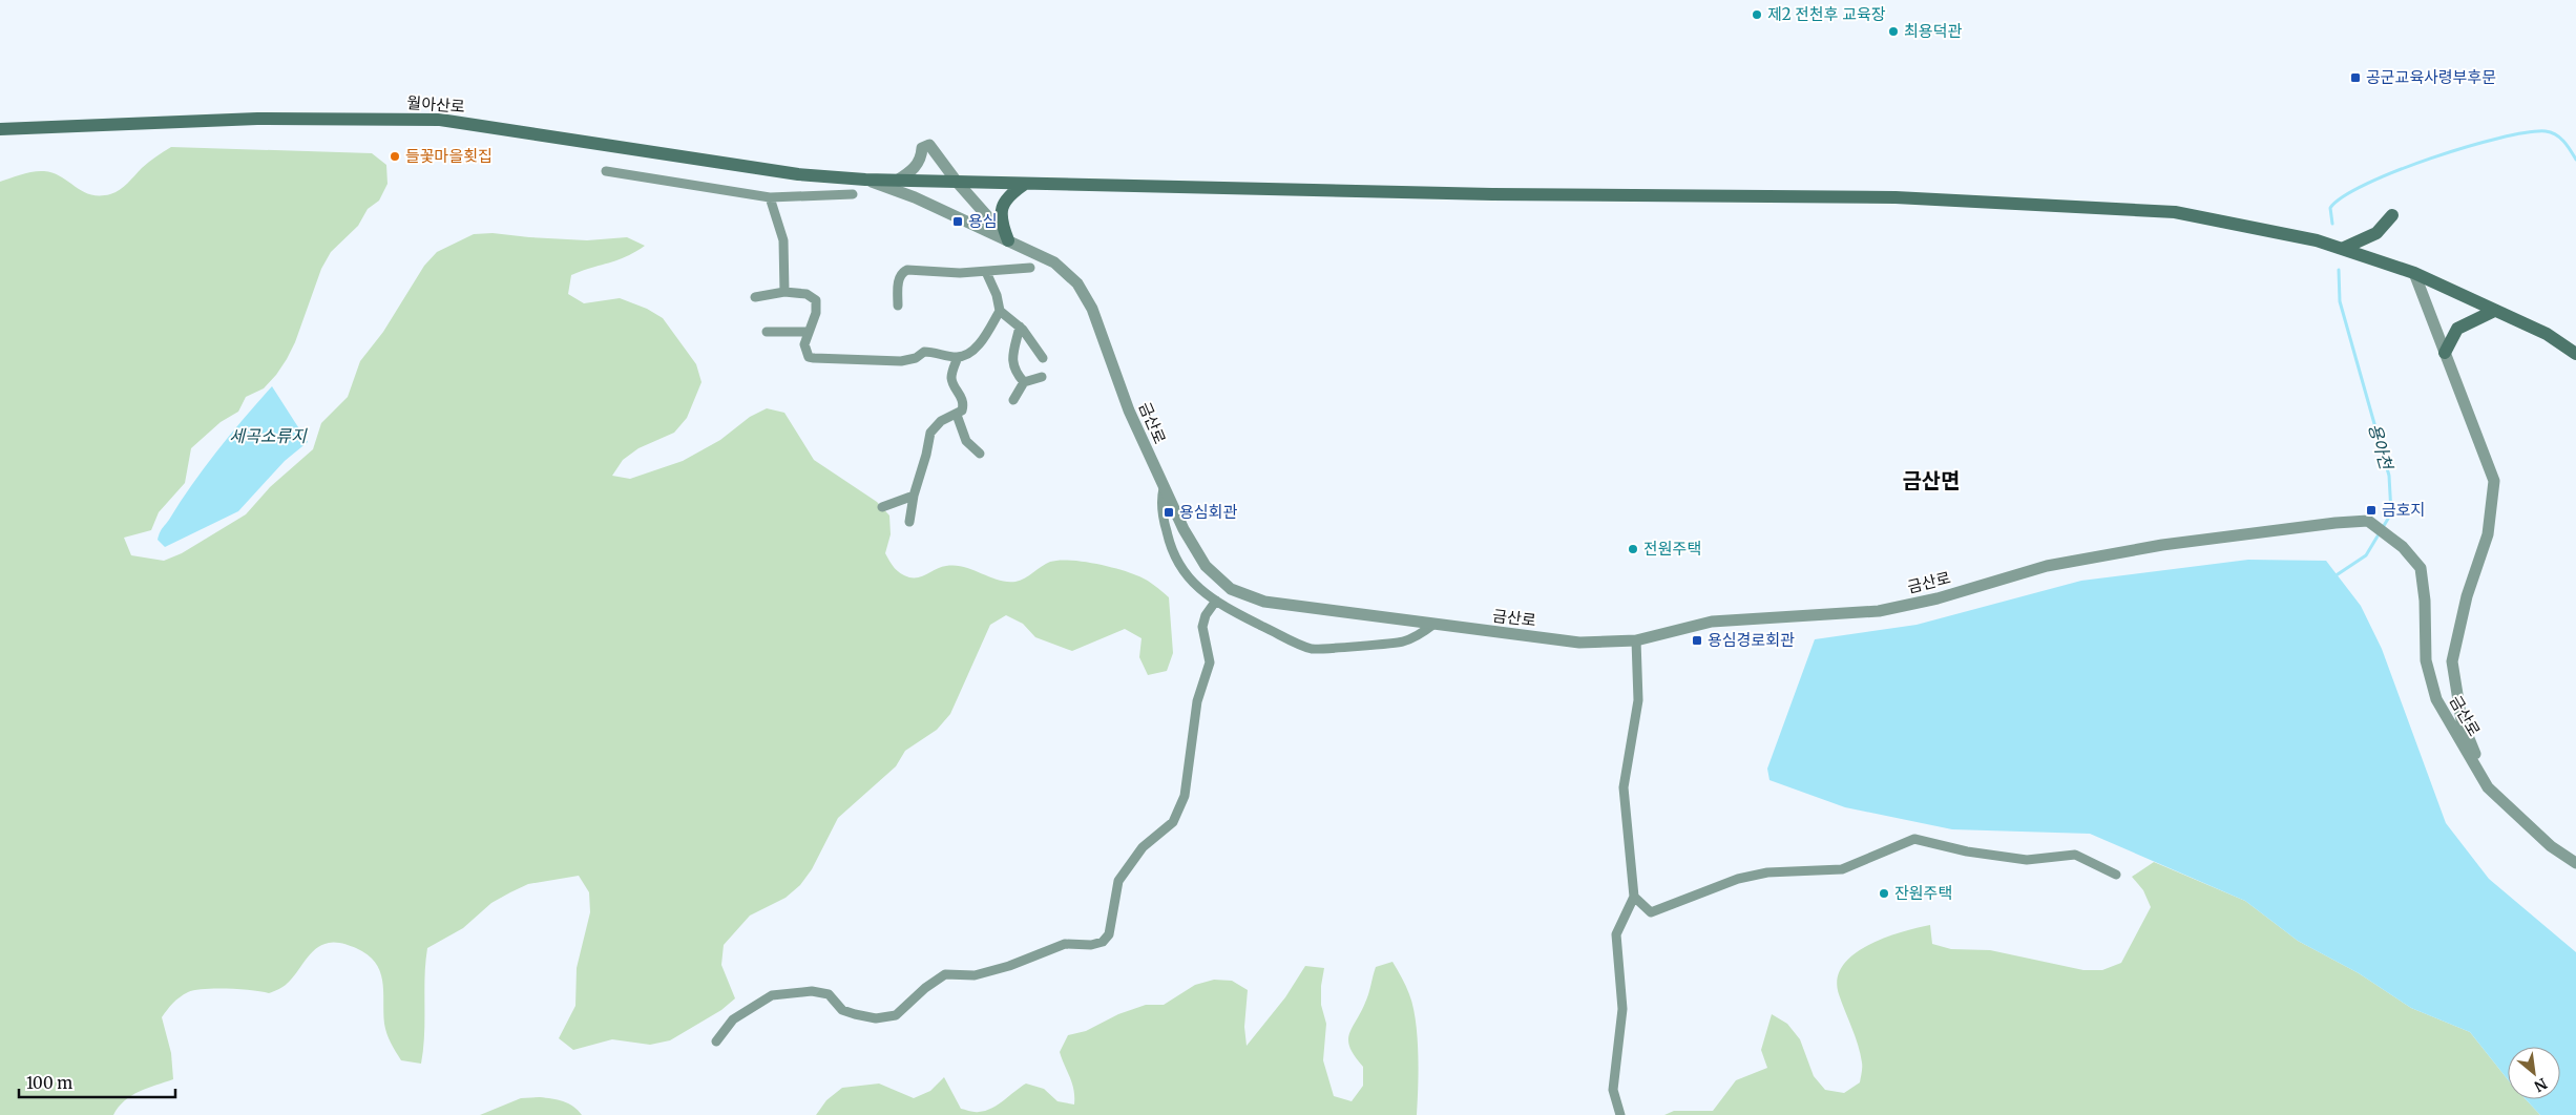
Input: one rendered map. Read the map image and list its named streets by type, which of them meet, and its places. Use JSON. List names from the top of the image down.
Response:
{
  "streets": {
    "main road": ["월아산로"],
    "street": ["금산로"]
  },
  "crossings": [
    ["월아산로", "금산로"]
  ],
  "districts": ["금산면"],
  "water": ["세곡소류지", "용아천"],
  "places": {
    "other": [
      "제2 전천후 교육장",
      "최용덕관",
      "들꽃마을횟집",
      "전원주택",
      "잔원주택"
    ],
    "transit": [
      "공군교육사령부후문",
      "용심",
      "금호지",
      "용심회관",
      "용심경로회관"
    ]
  },
  "scale_bar": "100 m",
  "north": "bottom right"
}
